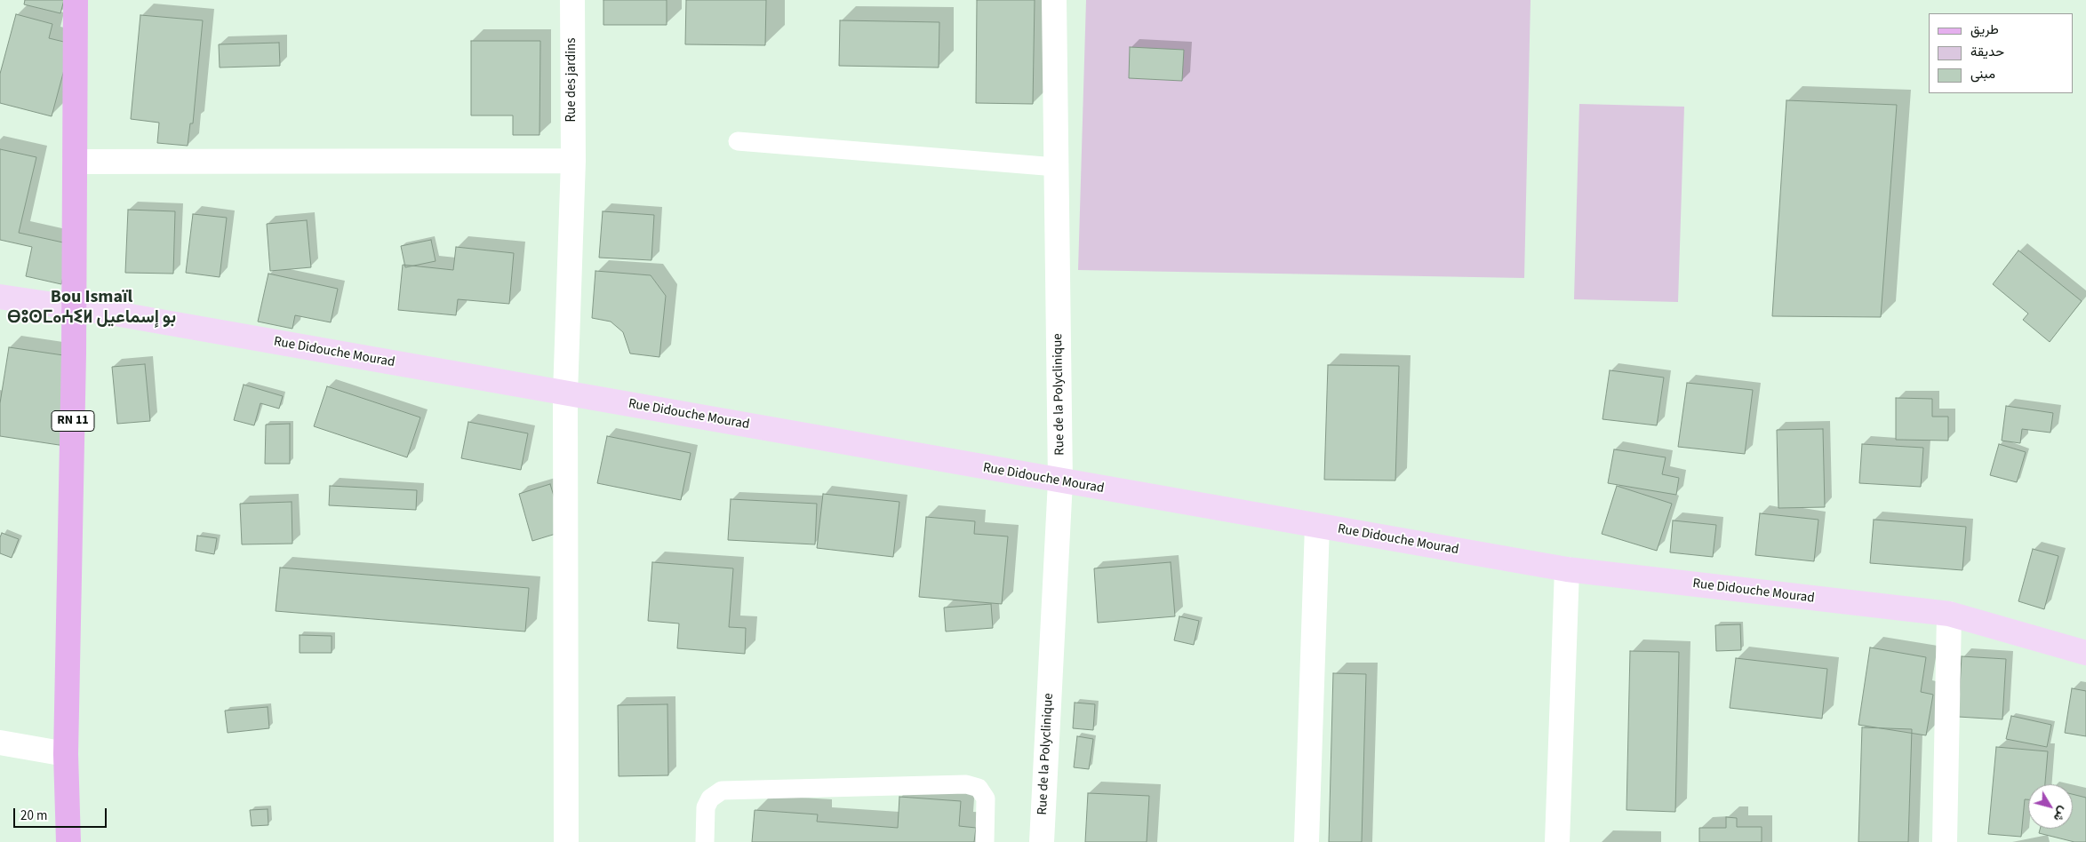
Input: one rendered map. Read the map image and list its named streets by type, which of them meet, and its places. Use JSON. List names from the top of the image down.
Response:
{
  "streets": {
    "main road": ["Rue Didouche Mourad", "RN 11"],
    "street": ["Rue des jardins", "Rue de la Polyclinique"]
  },
  "crossings": [
    ["Rue des jardins", "Rue Didouche Mourad"],
    ["Rue Didouche Mourad", "Rue de la Polyclinique"],
    ["Rue Didouche Mourad", "RN 11"]
  ],
  "districts": ["Bou Ismaïl ⴱⵓⵙⵎⴰⵄⵉⵍ بو إسماعيل"],
  "legend": ["طريق", "حديقة", "مبنى"],
  "scale_bar": "20 m",
  "north": "bottom right"
}
